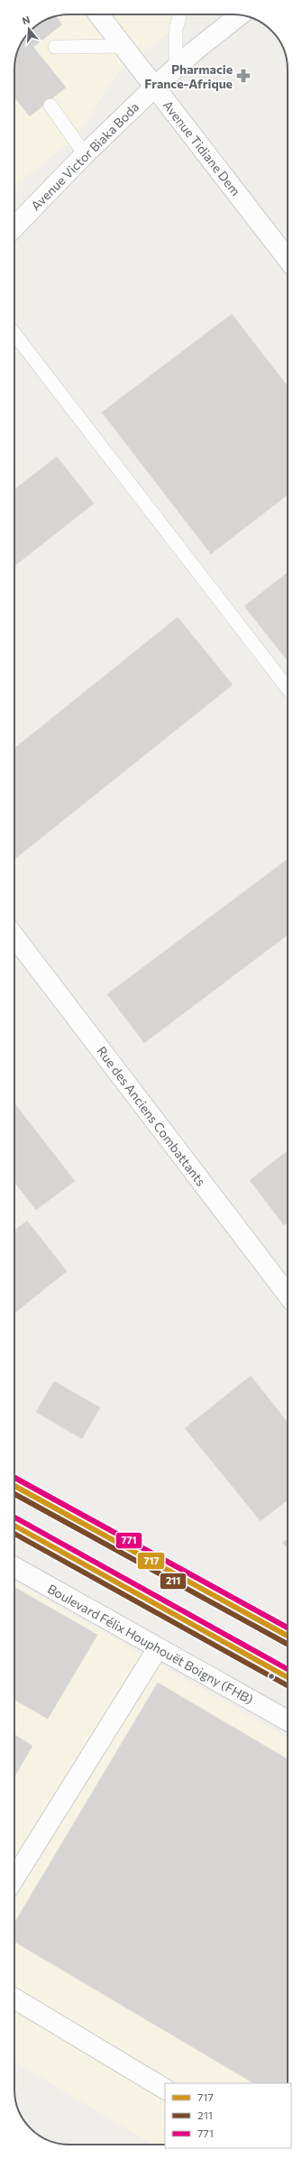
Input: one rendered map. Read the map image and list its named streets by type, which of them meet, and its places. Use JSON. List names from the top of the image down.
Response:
{
  "streets": {
    "street": [
      "Avenue Tidiane Dem",
      "Avenue Victor Biaka Boda",
      "Rue des Anciens Combattants",
      "Boulevard Félix Houphouët Boigny (FHB)"
    ]
  },
  "crossings": [
    ["Avenue Tidiane Dem", "Avenue Victor Biaka Boda"]
  ],
  "places": {
    "pharmacy": ["Pharmacie France-Afrique"]
  },
  "lines": ["transit line 771", "transit line 717", "transit line 211"],
  "legend": ["717", "211", "771"],
  "north": "top"
}
